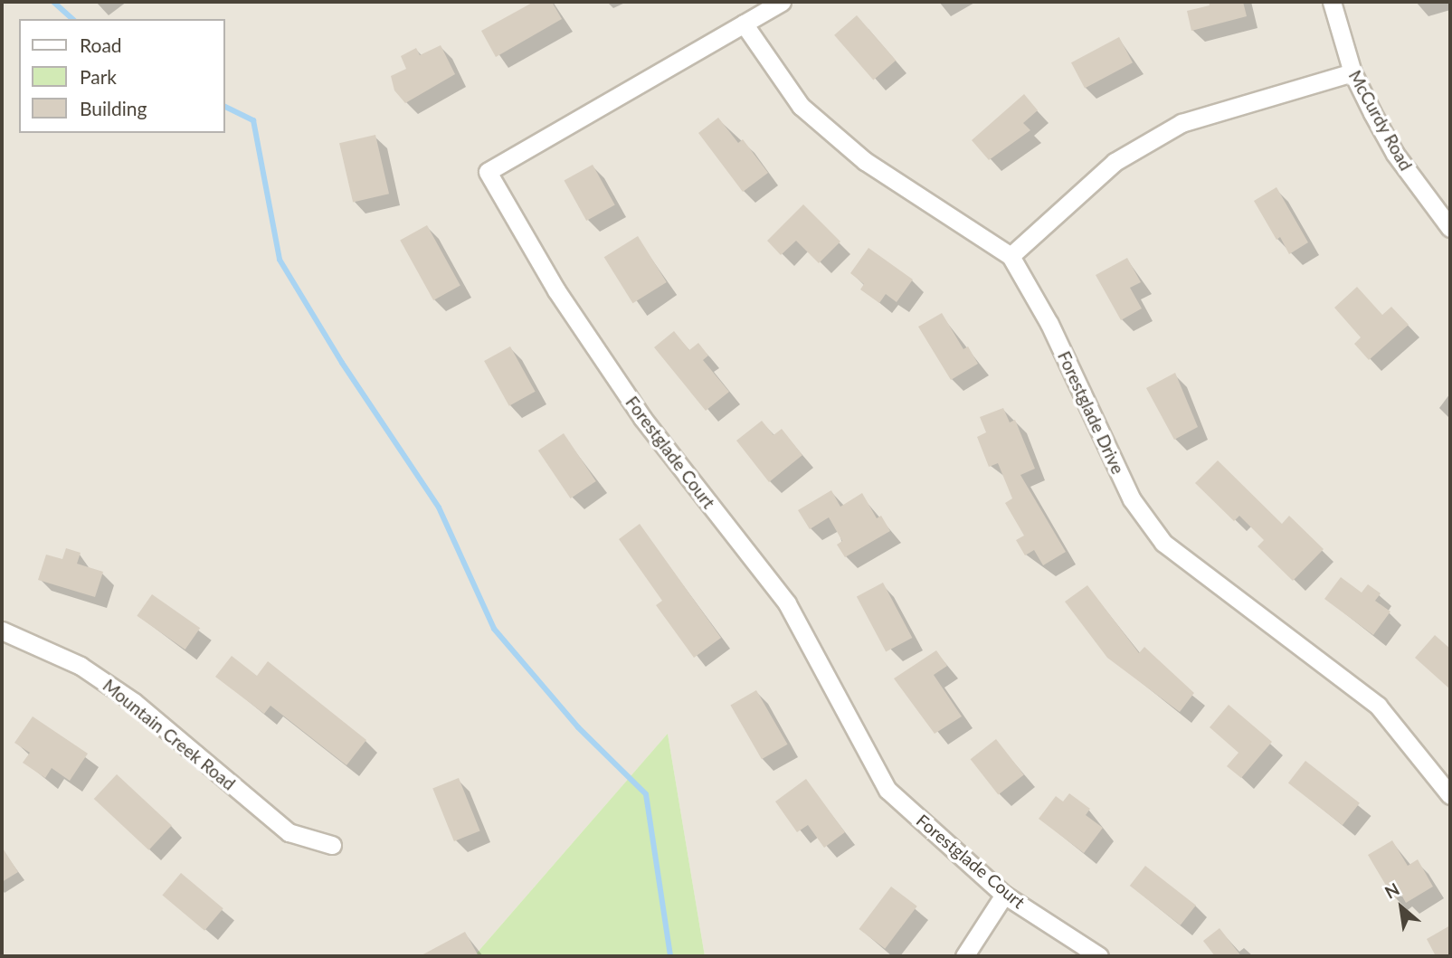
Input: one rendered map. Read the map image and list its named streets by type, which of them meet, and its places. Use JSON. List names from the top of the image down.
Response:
{
  "streets": {
    "street": [
      "McCurdy Road",
      "Forestglade Drive",
      "Forestglade Court",
      "Mountain Creek Road"
    ]
  },
  "crossings": [
    ["Forestglade Drive", "Forestglade Court"]
  ],
  "legend": ["Road", "Park", "Building"],
  "north": "top left"
}
